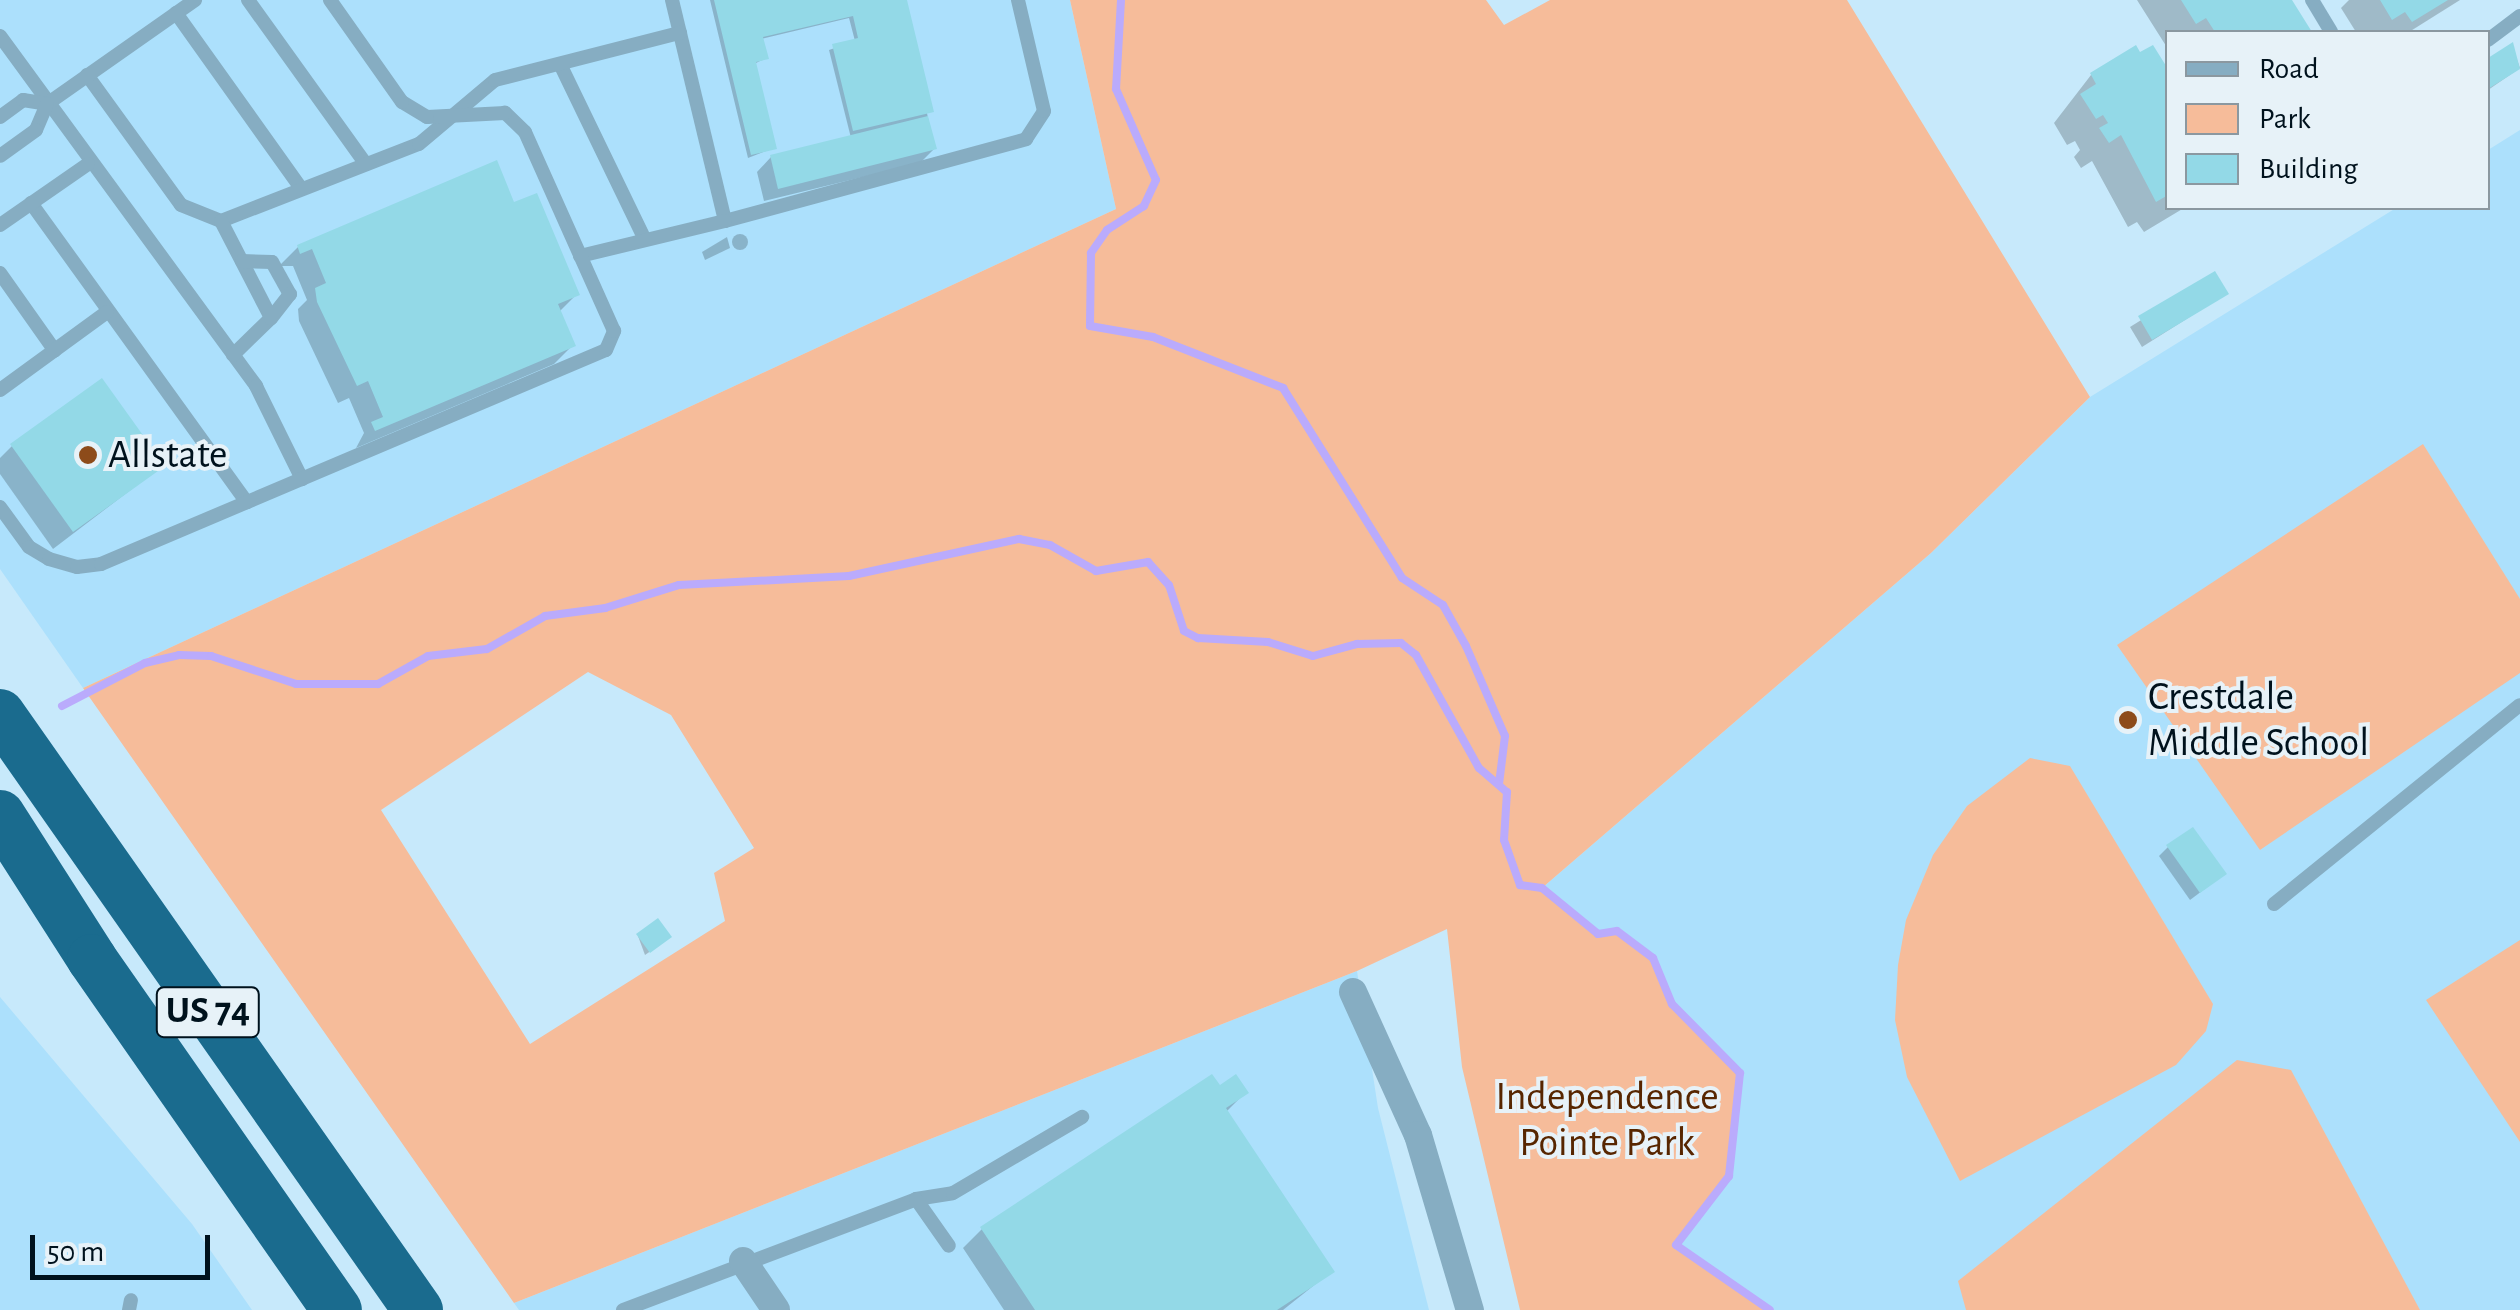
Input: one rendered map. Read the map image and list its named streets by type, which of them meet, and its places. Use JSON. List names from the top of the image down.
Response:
{
  "streets": {
    "highway": ["US 74"]
  },
  "parks": ["Independence Pointe Park"],
  "places": ["Allstate", "Crestdale Middle School"],
  "legend": ["Road", "Park", "Building"],
  "scale_bar": "50 m"
}
